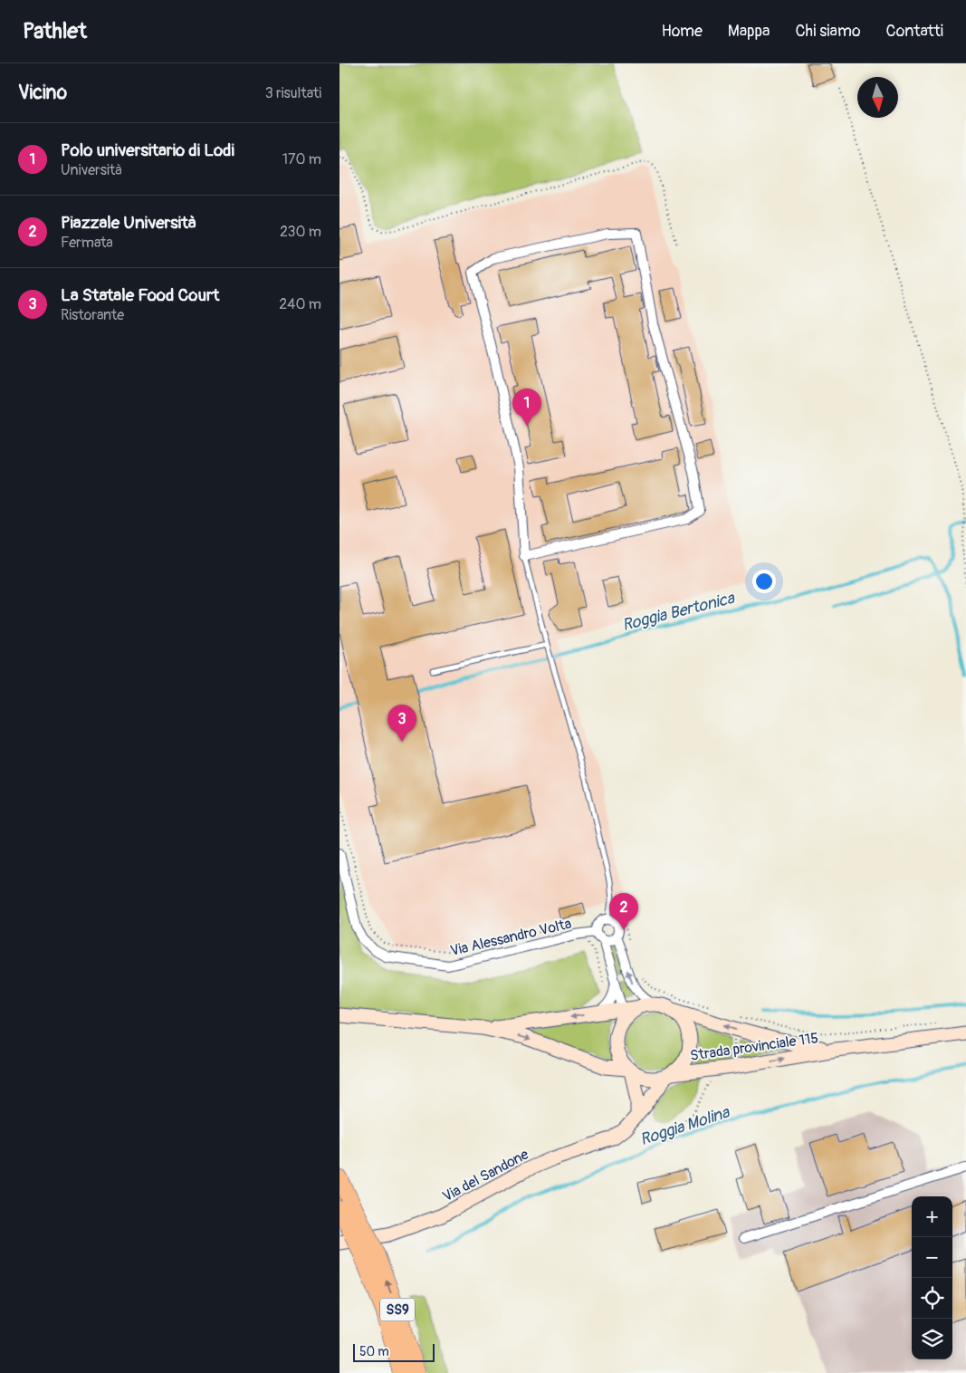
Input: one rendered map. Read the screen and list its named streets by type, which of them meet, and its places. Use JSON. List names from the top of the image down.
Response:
{
  "streets": {
    "highway": ["SS9"],
    "main road": ["Strada provinciale 115", "Via del Sandone"],
    "street": ["Via Alessandro Volta"]
  },
  "crossings": [
    ["Strada provinciale 115", "Via del Sandone"],
    ["Via del Sandone", "SS9"]
  ],
  "water": ["Roggia Bertonica", "Roggia Molina"],
  "scale_bar": "50 m",
  "north": "bottom",
  "page": {
    "header": "Pathlet",
    "nav": [
      "Home",
      "Mappa",
      "Chi siamo",
      "Contatti"
    ],
    "heading": ["Vicino", "3 risultati"],
    "list": [
      {
        "mark": "1",
        "name": "Polo universitario di Lodi",
        "note": "Università",
        "value": "170 m"
      },
      {
        "mark": "2",
        "name": "Piazzale Università",
        "note": "Fermata",
        "value": "230 m"
      },
      {
        "mark": "3",
        "name": "La Statale Food Court",
        "note": "Ristorante",
        "value": "240 m"
      }
    ],
    "pins": ["1", "3", "2"],
    "map_buttons": ["+", "−"],
    "scale": "50 m"
  }
}
